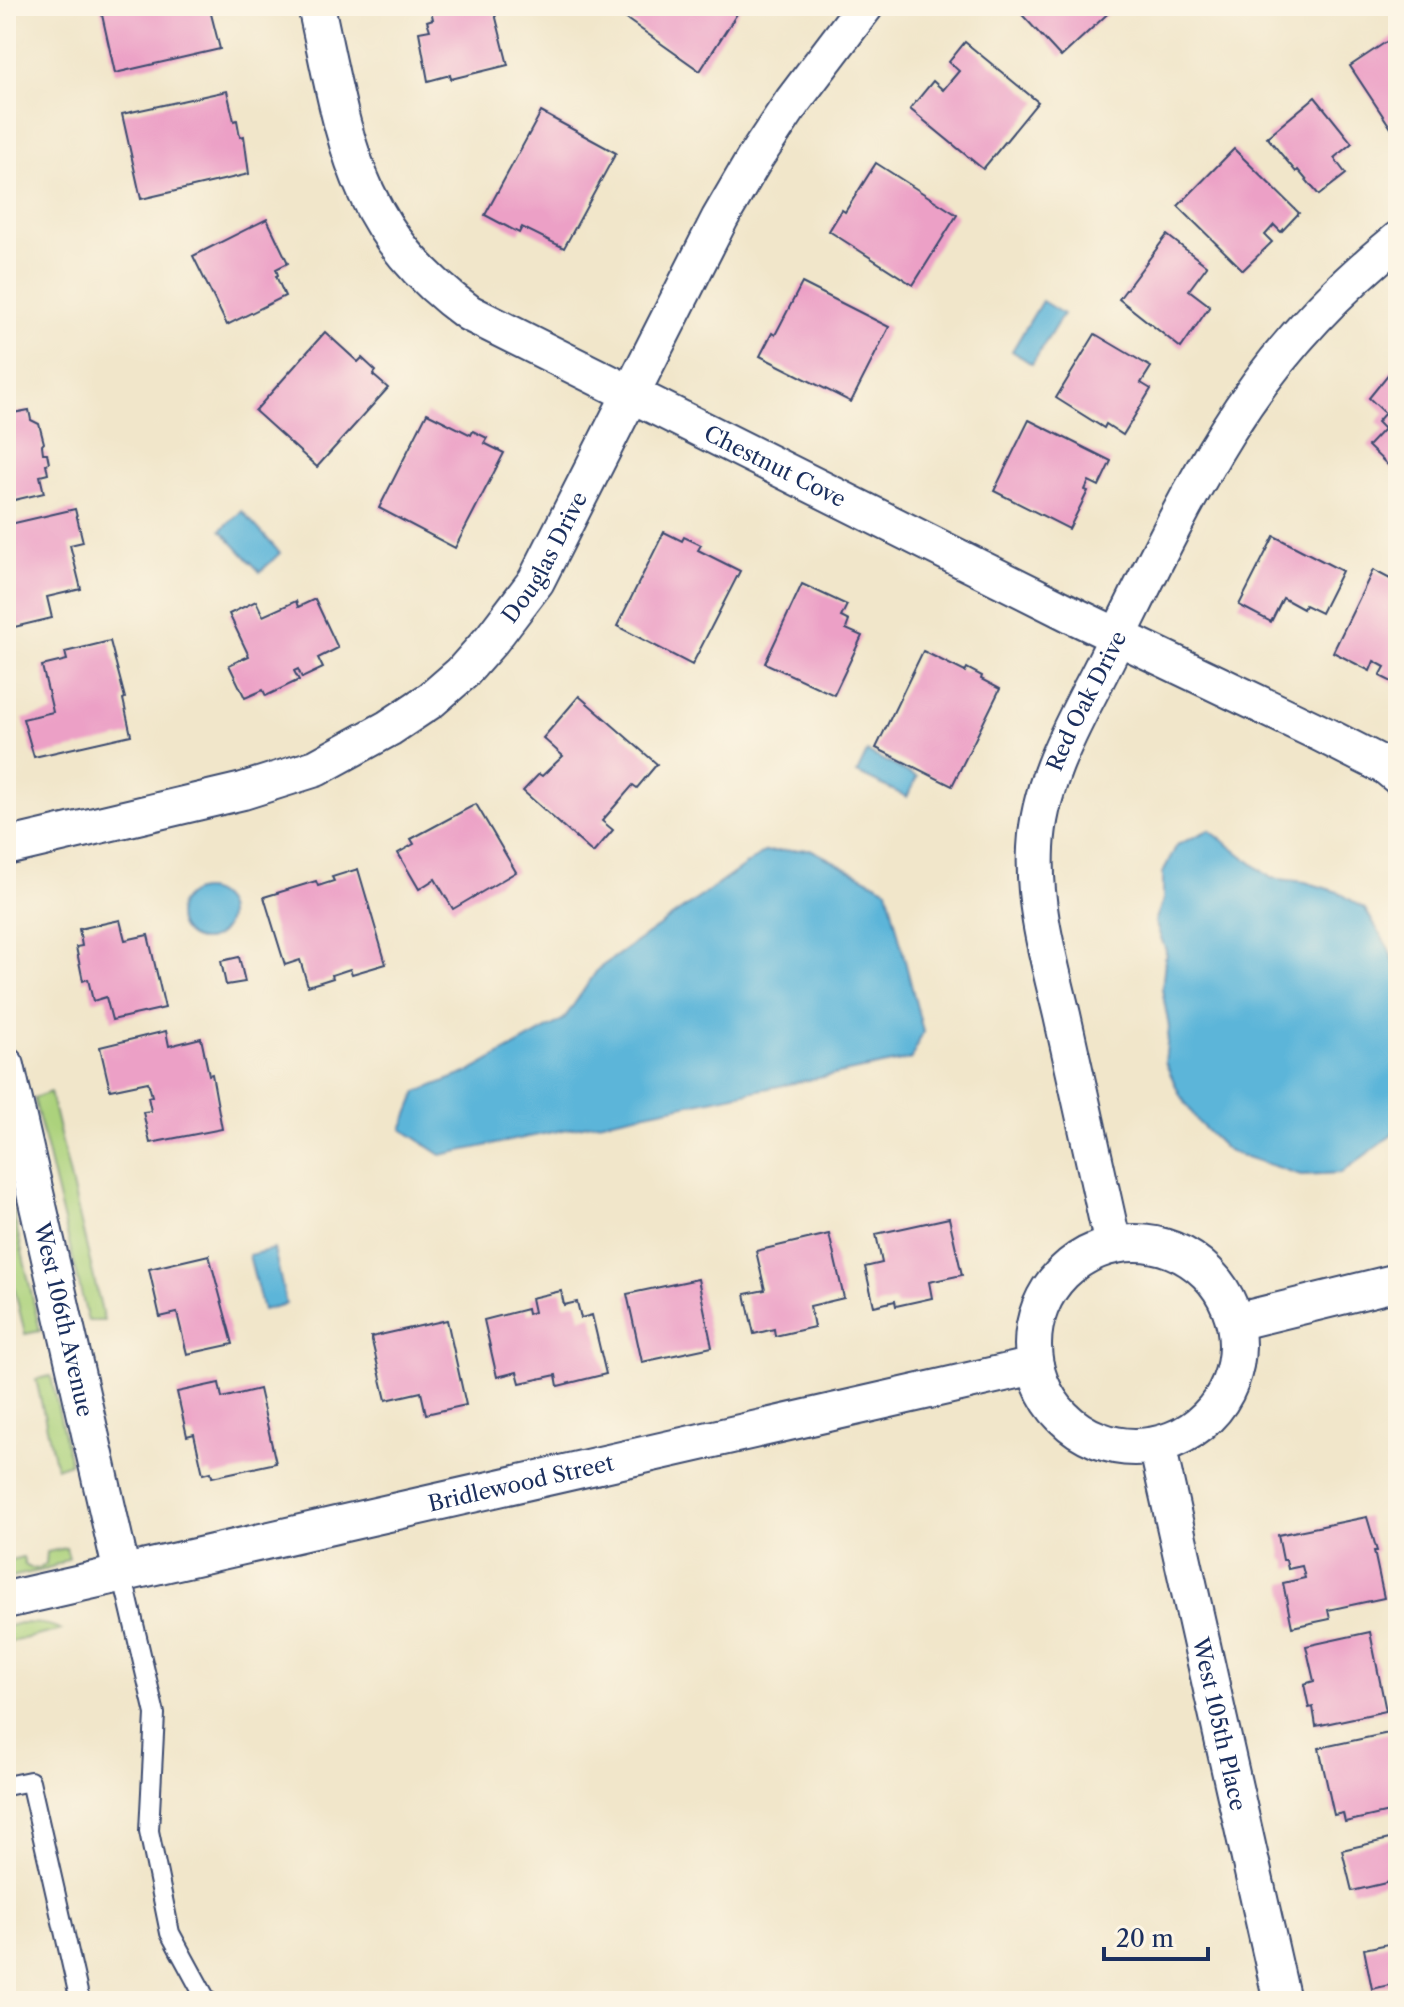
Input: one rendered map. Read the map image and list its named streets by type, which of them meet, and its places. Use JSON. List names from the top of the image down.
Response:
{
  "streets": {
    "street": [
      "Chestnut Cove",
      "Douglas Drive",
      "Red Oak Drive",
      "West 106th Avenue",
      "Bridlewood Street",
      "West 105th Place"
    ]
  },
  "crossings": [
    ["Chestnut Cove", "Douglas Drive"],
    ["Chestnut Cove", "Red Oak Drive"],
    ["Red Oak Drive", "Bridlewood Street"],
    ["Red Oak Drive", "West 105th Place"],
    ["West 106th Avenue", "Bridlewood Street"],
    ["Bridlewood Street", "West 105th Place"]
  ],
  "scale_bar": "20 m"
}
